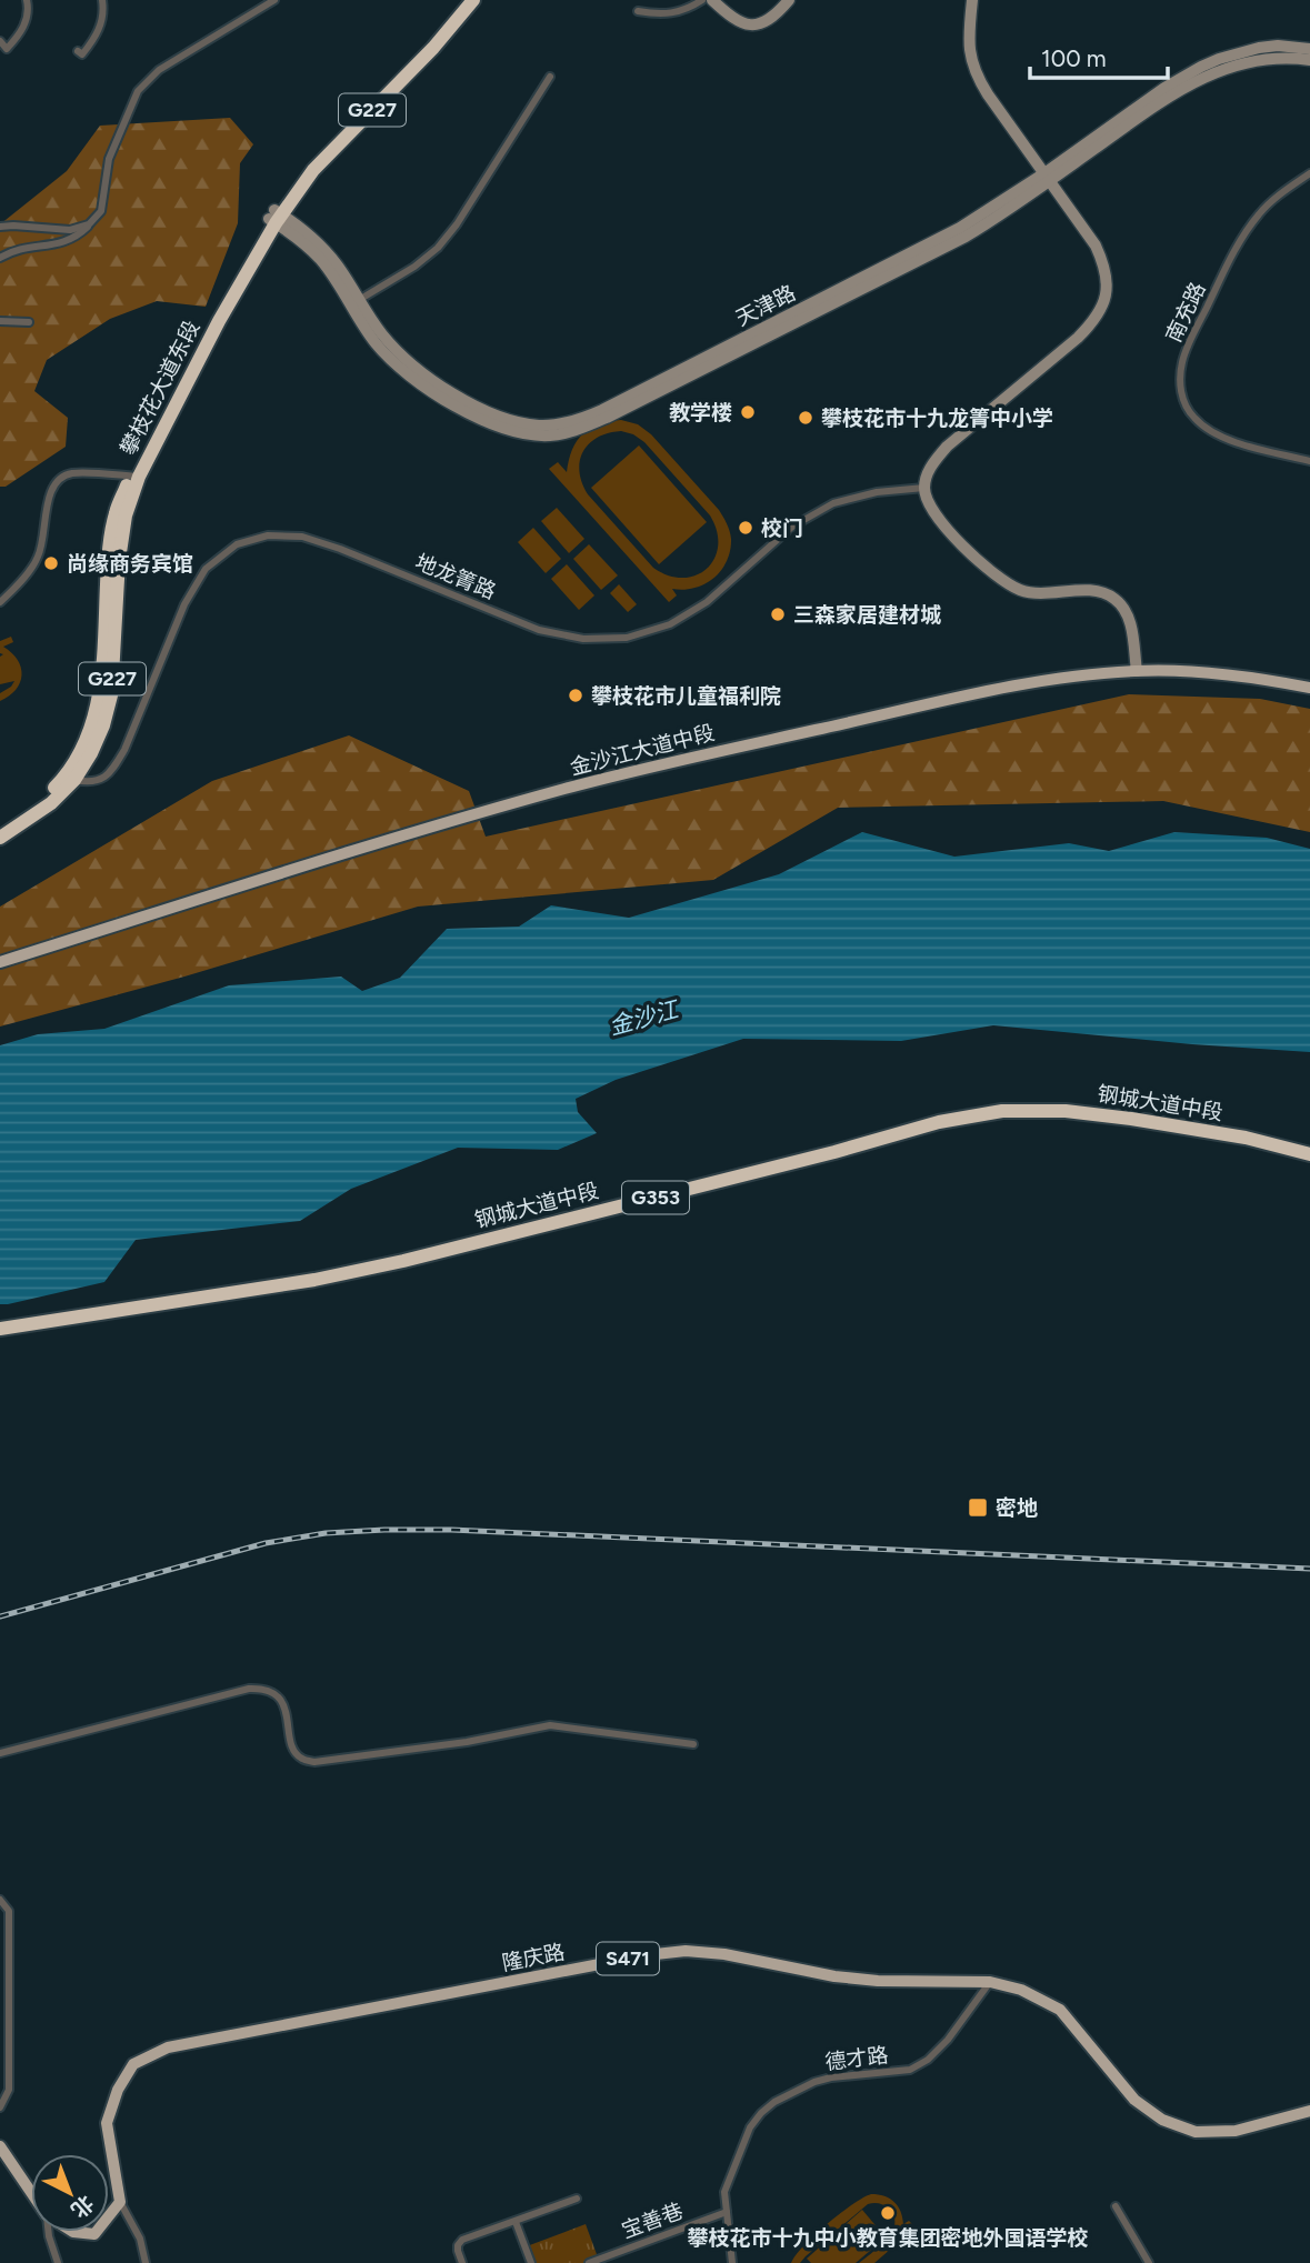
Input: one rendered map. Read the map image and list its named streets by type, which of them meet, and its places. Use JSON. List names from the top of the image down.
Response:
{
  "streets": {
    "highway": [
      "G227",
      "攀枝花大道东段",
      "钢城大道中段",
      "G353"
    ],
    "main road": [
      "天津路",
      "金沙江大道中段",
      "隆庆路",
      "S471"
    ],
    "street": [
      "南充路",
      "地龙箐路",
      "德才路",
      "宝善巷"
    ]
  },
  "crossings": [
    ["天津路", "攀枝花大道东段"],
    ["攀枝花大道东段", "地龙箐路"],
    ["隆庆路", "德才路"],
    ["德才路", "宝善巷"]
  ],
  "water": ["金沙江"],
  "places": {
    "other": [
      "教学楼",
      "攀枝花市十九龙箐中小学",
      "校门",
      "尚缘商务宾馆",
      "三森家居建材城",
      "攀枝花市儿童福利院",
      "攀枝花市十九中小教育集团密地外国语学校"
    ],
    "transit": ["密地"]
  },
  "scale_bar": "100 m",
  "north": "bottom right"
}
